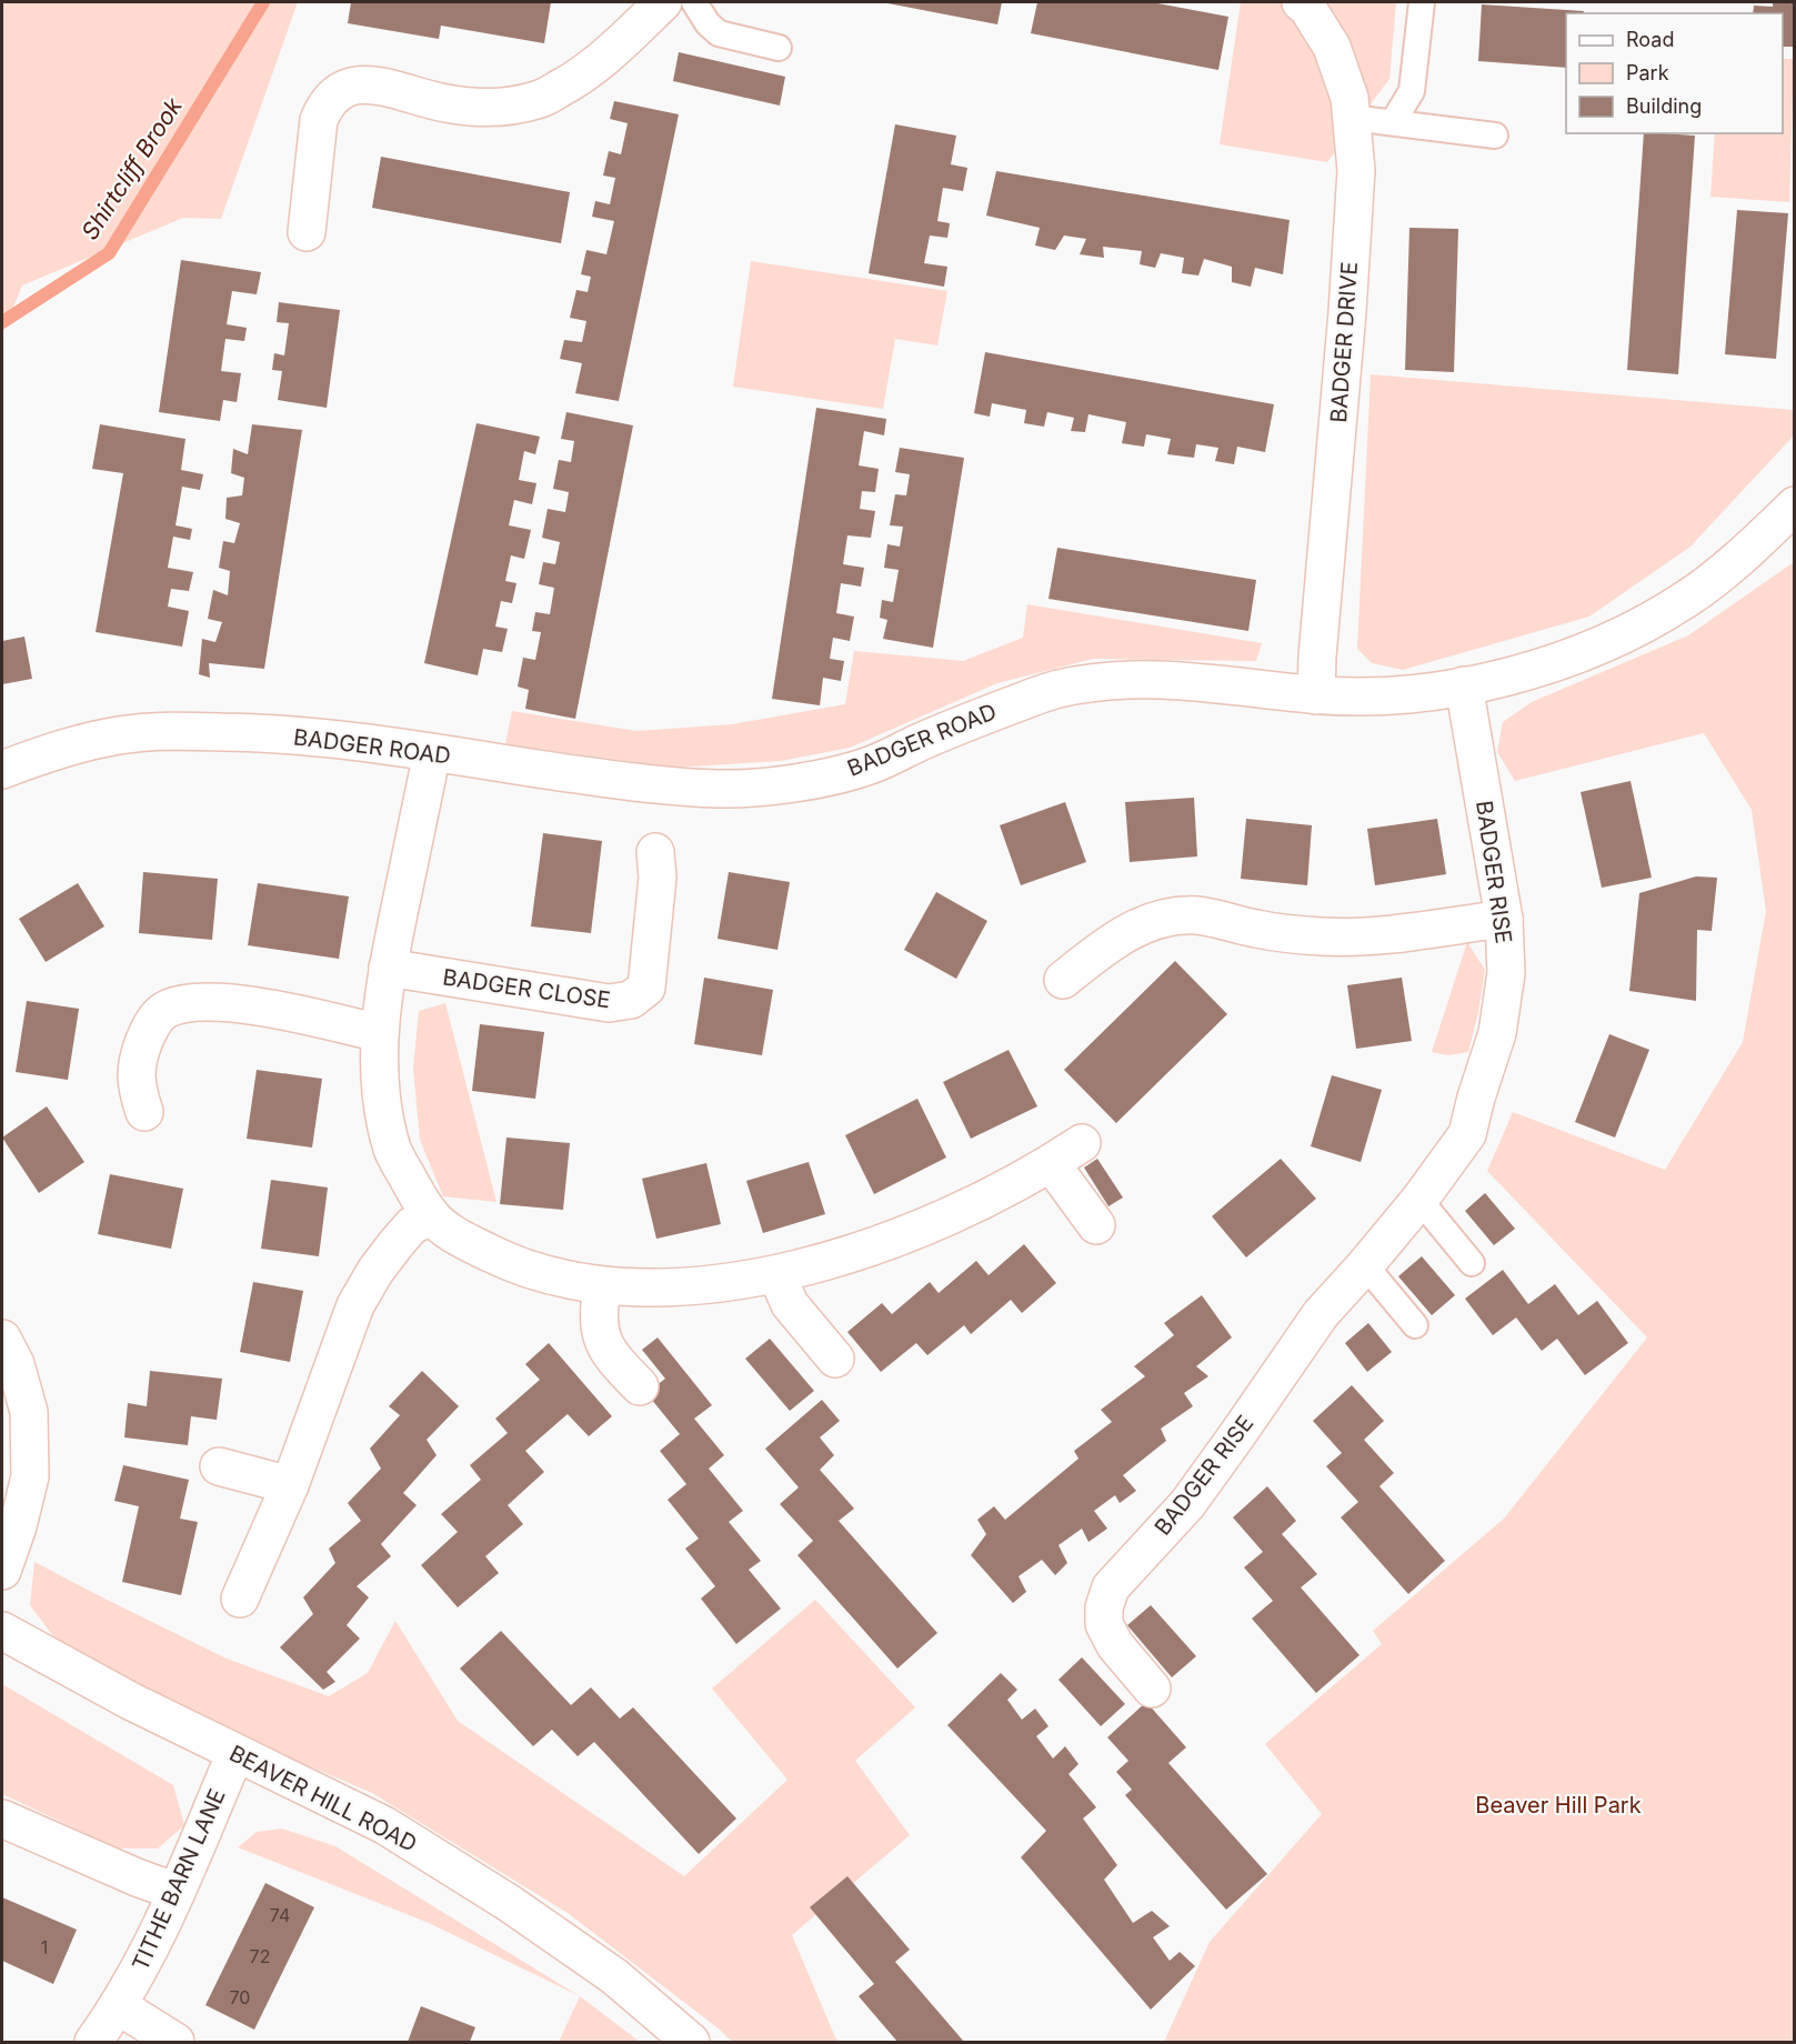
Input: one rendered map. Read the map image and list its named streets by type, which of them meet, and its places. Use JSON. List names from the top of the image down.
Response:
{
  "streets": {
    "street": [
      "BADGER DRIVE",
      "BADGER ROAD",
      "BADGER RISE",
      "BADGER CLOSE",
      "BEAVER HILL ROAD",
      "TITHE BARN LANE"
    ]
  },
  "crossings": [
    ["BADGER DRIVE", "BADGER ROAD"],
    ["BADGER ROAD", "BADGER RISE"],
    ["BEAVER HILL ROAD", "TITHE BARN LANE"]
  ],
  "water": ["Shirtcliff Brook"],
  "parks": ["Beaver Hill Park"],
  "house_numbers": [
    "74",
    "1",
    "72",
    "70"
  ],
  "legend": ["Road", "Park", "Building"]
}
